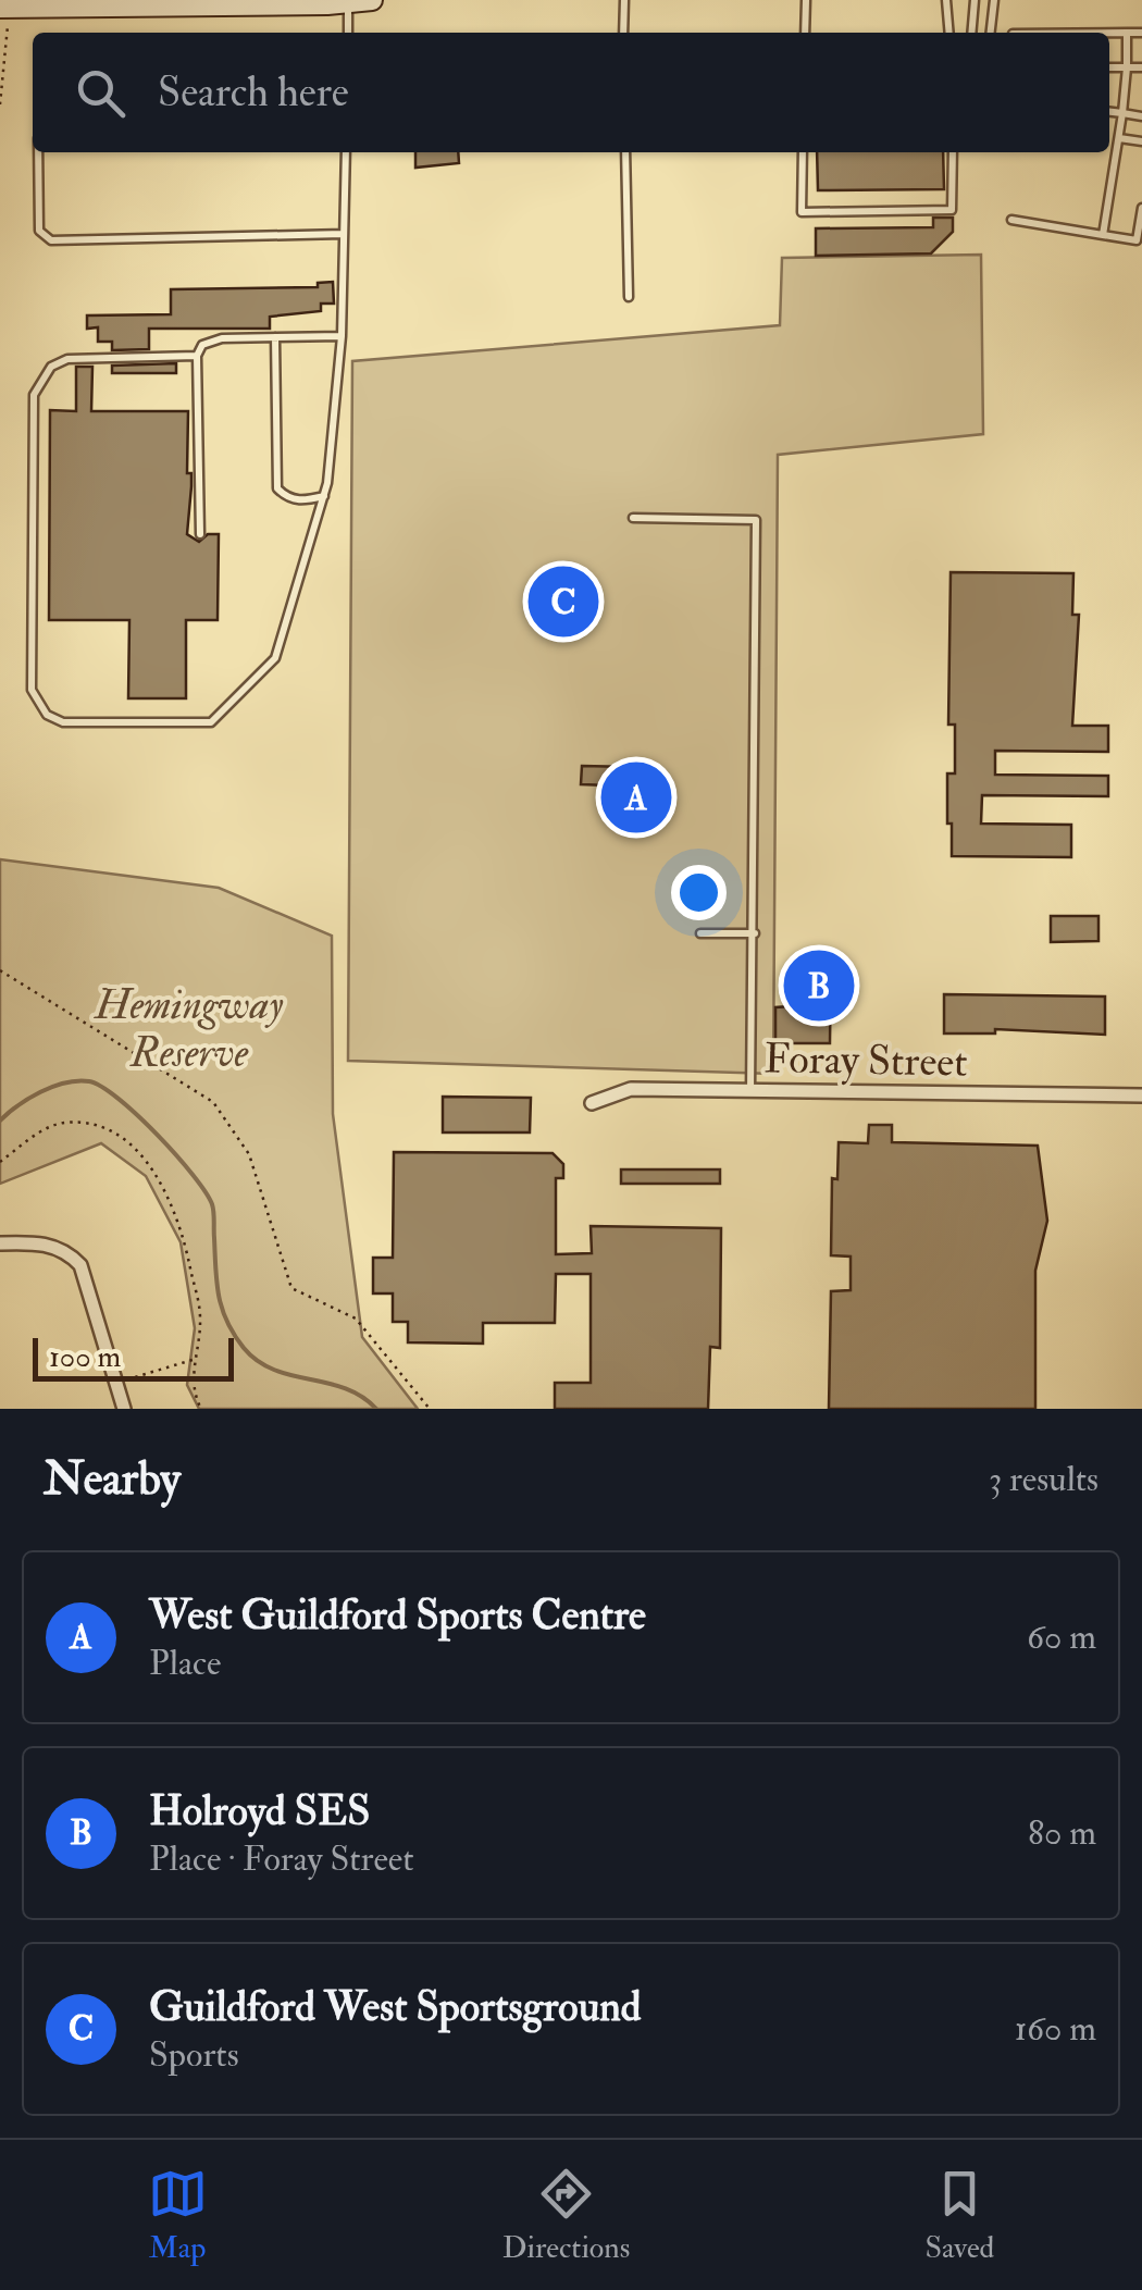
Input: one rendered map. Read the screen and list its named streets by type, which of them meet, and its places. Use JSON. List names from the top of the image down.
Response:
{
  "streets": {
    "street": ["Foray Street"]
  },
  "parks": ["Hemingway Reserve"],
  "scale_bar": "100 m",
  "page": {
    "search": "Search here",
    "pins": ["C", "A", "B"],
    "scale": "100 m",
    "heading": ["Nearby", "3 results"],
    "list": [
      {
        "mark": "A",
        "name": "West Guildford Sports Centre",
        "note": "Place",
        "value": "60 m"
      },
      {
        "mark": "B",
        "name": "Holroyd SES",
        "note": "Place · Foray Street",
        "value": "80 m"
      },
      {
        "mark": "C",
        "name": "Guildford West Sportsground",
        "note": "Sports",
        "value": "160 m"
      }
    ],
    "nav": ["Map", "Directions", "Saved"]
  }
}
